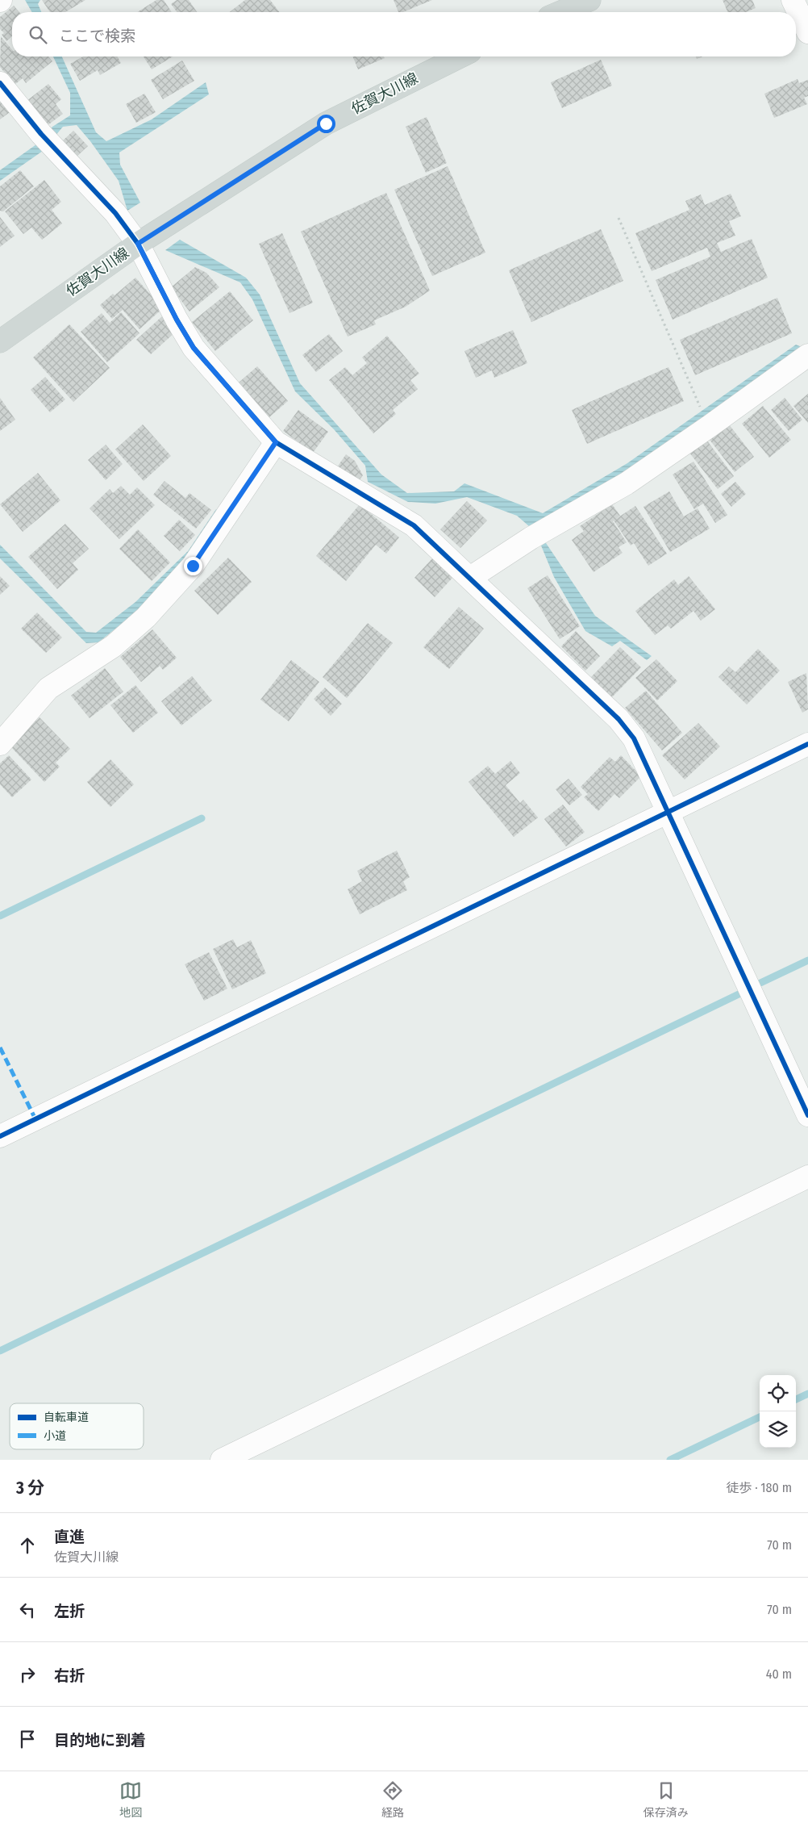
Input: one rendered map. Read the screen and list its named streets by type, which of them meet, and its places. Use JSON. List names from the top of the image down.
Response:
{
  "streets": {
    "main road": ["佐賀大川線"]
  },
  "legend": ["自転車道", "小道"],
  "page": {
    "search": "ここで検索",
    "heading": ["3 分", "徒歩 · 180 m"],
    "list": [
      ["直進", "佐賀大川線", "70 m"],
      ["左折", "70 m"],
      ["右折", "40 m"],
      "目的地に到着"
    ],
    "nav": ["地図", "経路", "保存済み"]
  }
}
